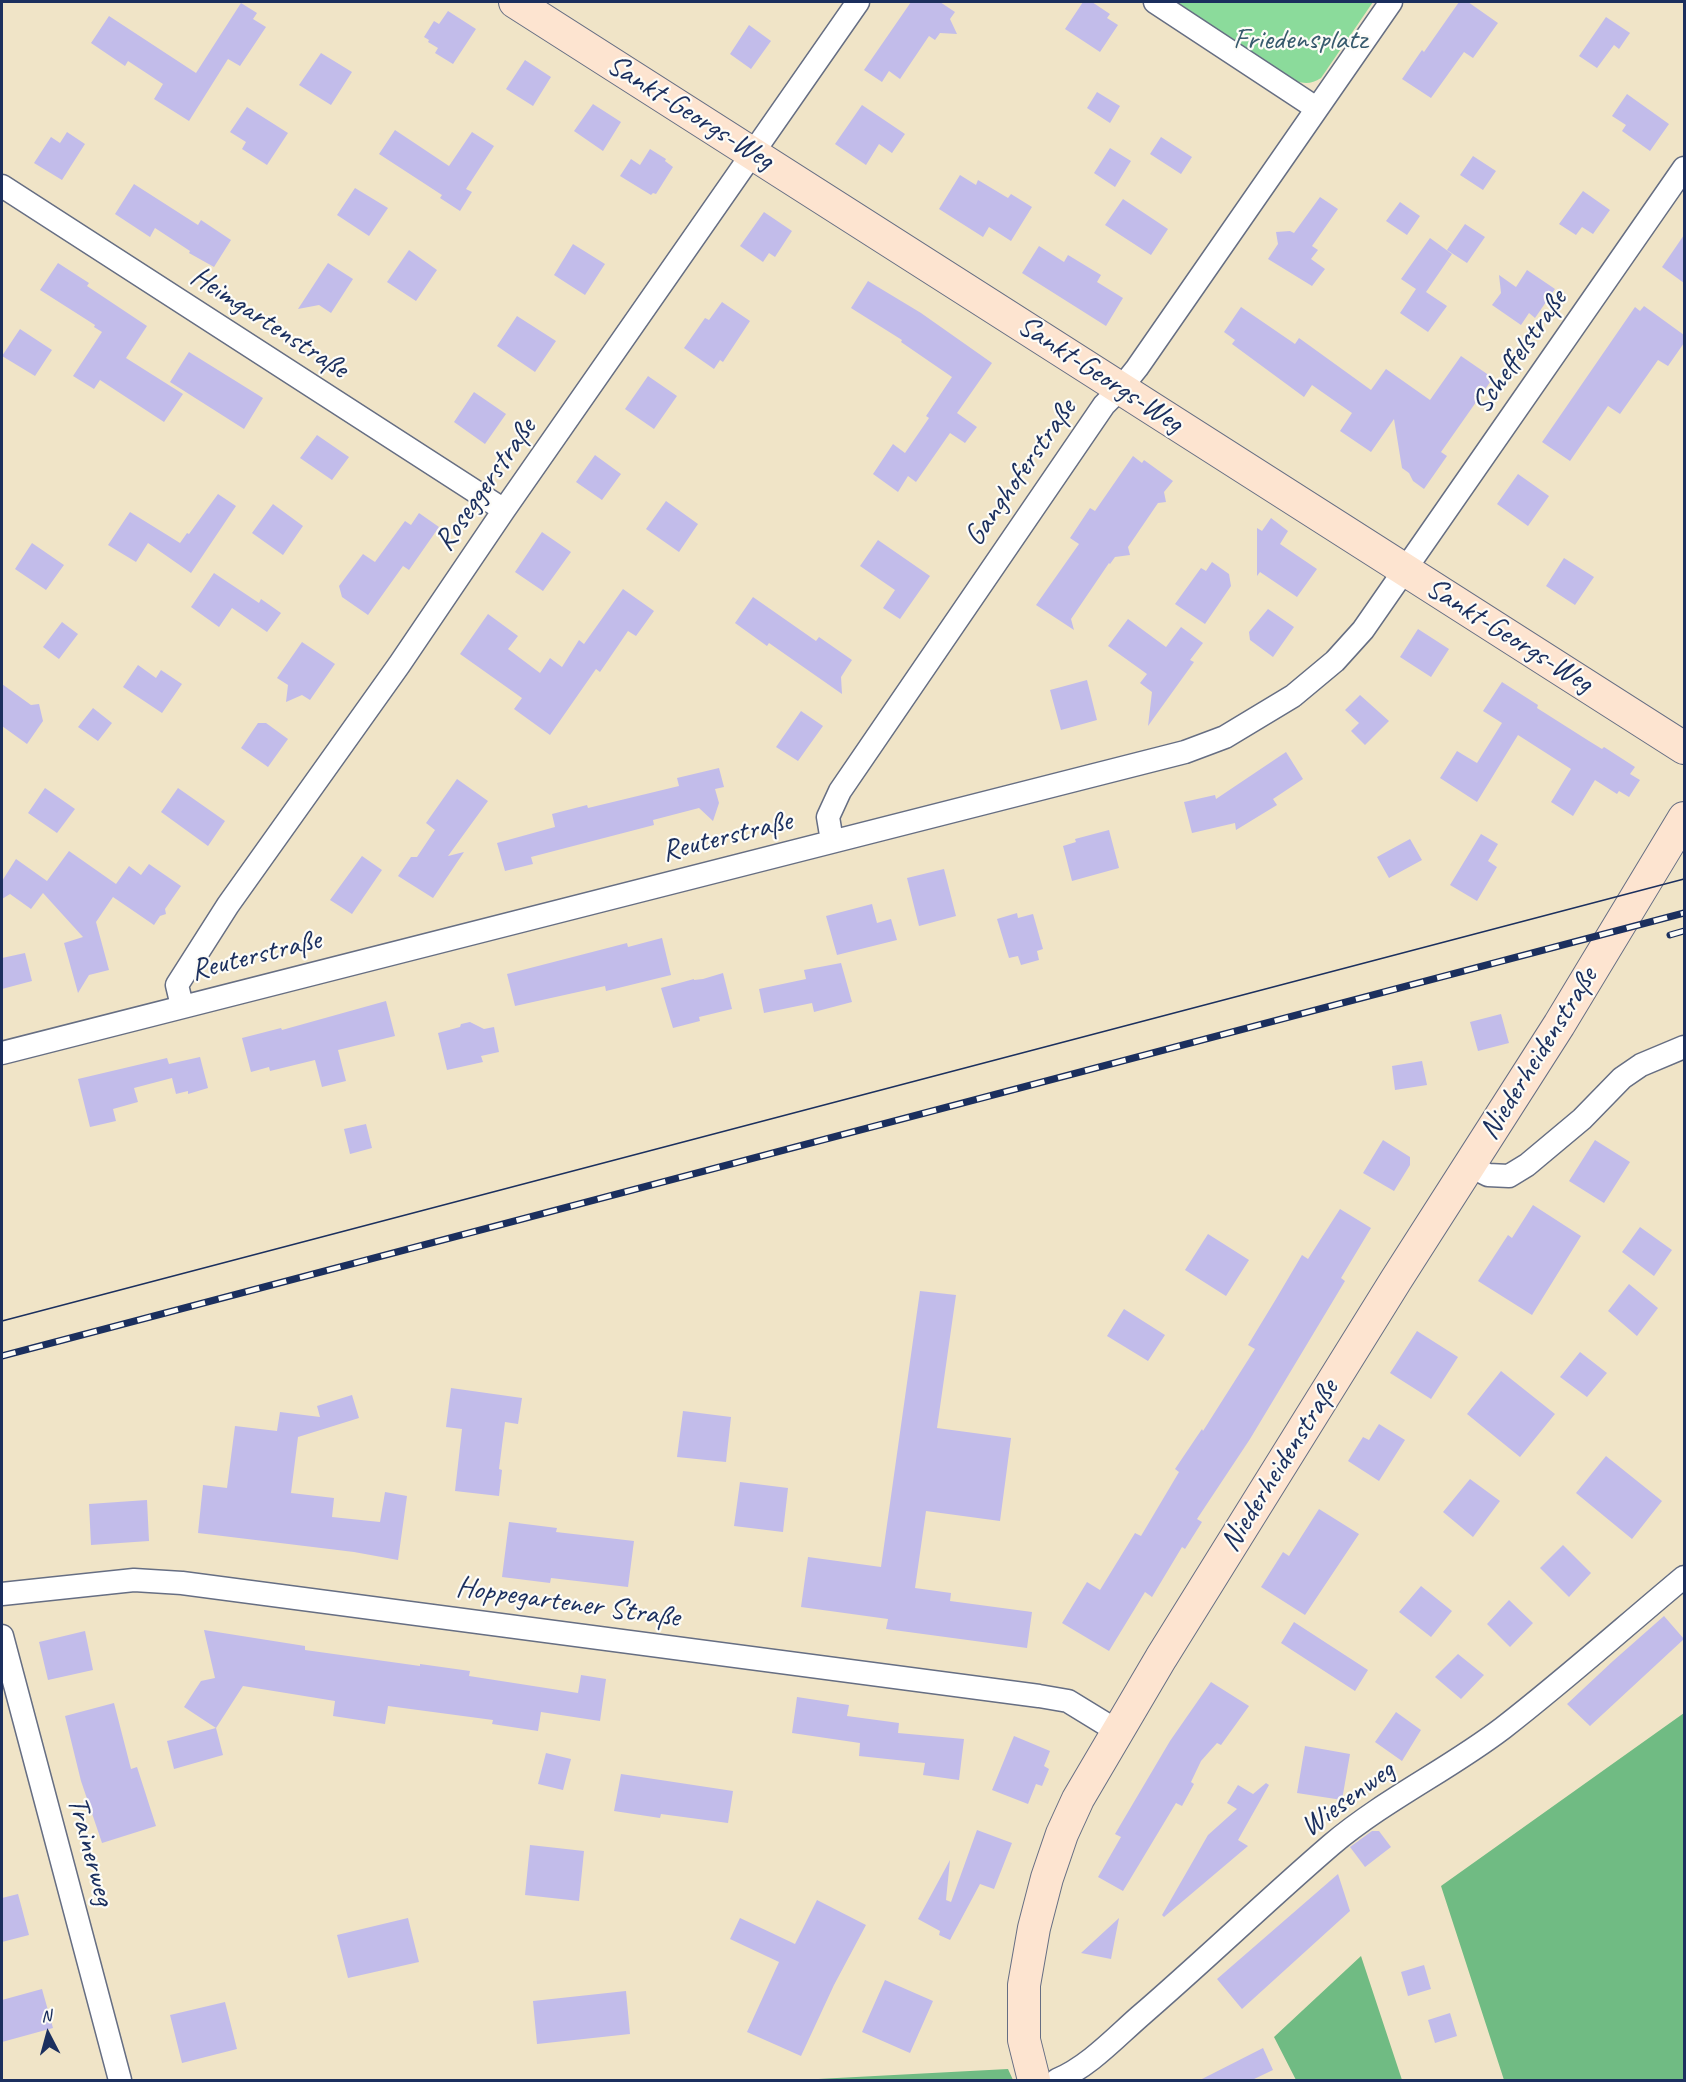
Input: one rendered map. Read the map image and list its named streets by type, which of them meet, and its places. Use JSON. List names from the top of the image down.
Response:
{
  "streets": {
    "street": [
      "Sankt-Georgs-Weg",
      "Heimgartenstraße",
      "Scheffelstraße",
      "Ganghoferstraße",
      "Roseggerstraße",
      "Reuterstraße",
      "Niederheidenstraße",
      "Hoppegartener Straße",
      "Wiesenweg",
      "Trainerweg"
    ]
  },
  "crossings": [
    ["Sankt-Georgs-Weg", "Scheffelstraße"],
    ["Sankt-Georgs-Weg", "Ganghoferstraße"],
    ["Sankt-Georgs-Weg", "Roseggerstraße"],
    ["Sankt-Georgs-Weg", "Reuterstraße"],
    ["Heimgartenstraße", "Roseggerstraße"],
    ["Scheffelstraße", "Reuterstraße"],
    ["Ganghoferstraße", "Reuterstraße"],
    ["Roseggerstraße", "Reuterstraße"],
    ["Niederheidenstraße", "Hoppegartener Straße"]
  ],
  "parks": ["Friedensplatz"],
  "north": "top"
}
